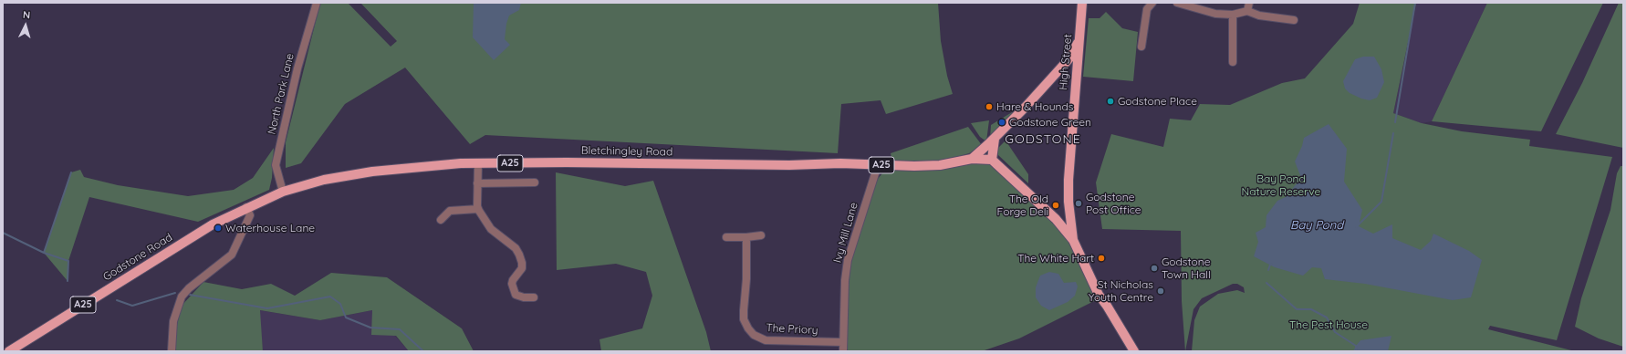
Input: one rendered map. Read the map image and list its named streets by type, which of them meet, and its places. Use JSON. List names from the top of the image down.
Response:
{
  "streets": {
    "main road": [
      "High Street",
      "Bletchingley Road",
      "A25",
      "Godstone Road"
    ],
    "street": ["North Park Lane", "Ivy Mill Lane", "The Priory"]
  },
  "crossings": [
    ["North Park Lane", "Bletchingley Road"],
    ["North Park Lane", "Godstone Road"],
    ["Bletchingley Road", "A25"],
    ["Bletchingley Road", "Ivy Mill Lane"],
    ["Bletchingley Road", "Godstone Road"],
    ["Ivy Mill Lane", "The Priory"]
  ],
  "districts": ["GODSTONE"],
  "water": ["Bay Pond"],
  "parks": ["Bay Pond Nature Reserve", "The Pest House"],
  "places": [
    "Godstone Place",
    "Hare & Hounds",
    "Godstone Green",
    "Godstone Post Office",
    "The Old Forge Deli",
    "Waterhouse Lane",
    "The White Hart",
    "Godstone Town Hall",
    "St Nicholas Youth Centre"
  ],
  "north": "top"
}
